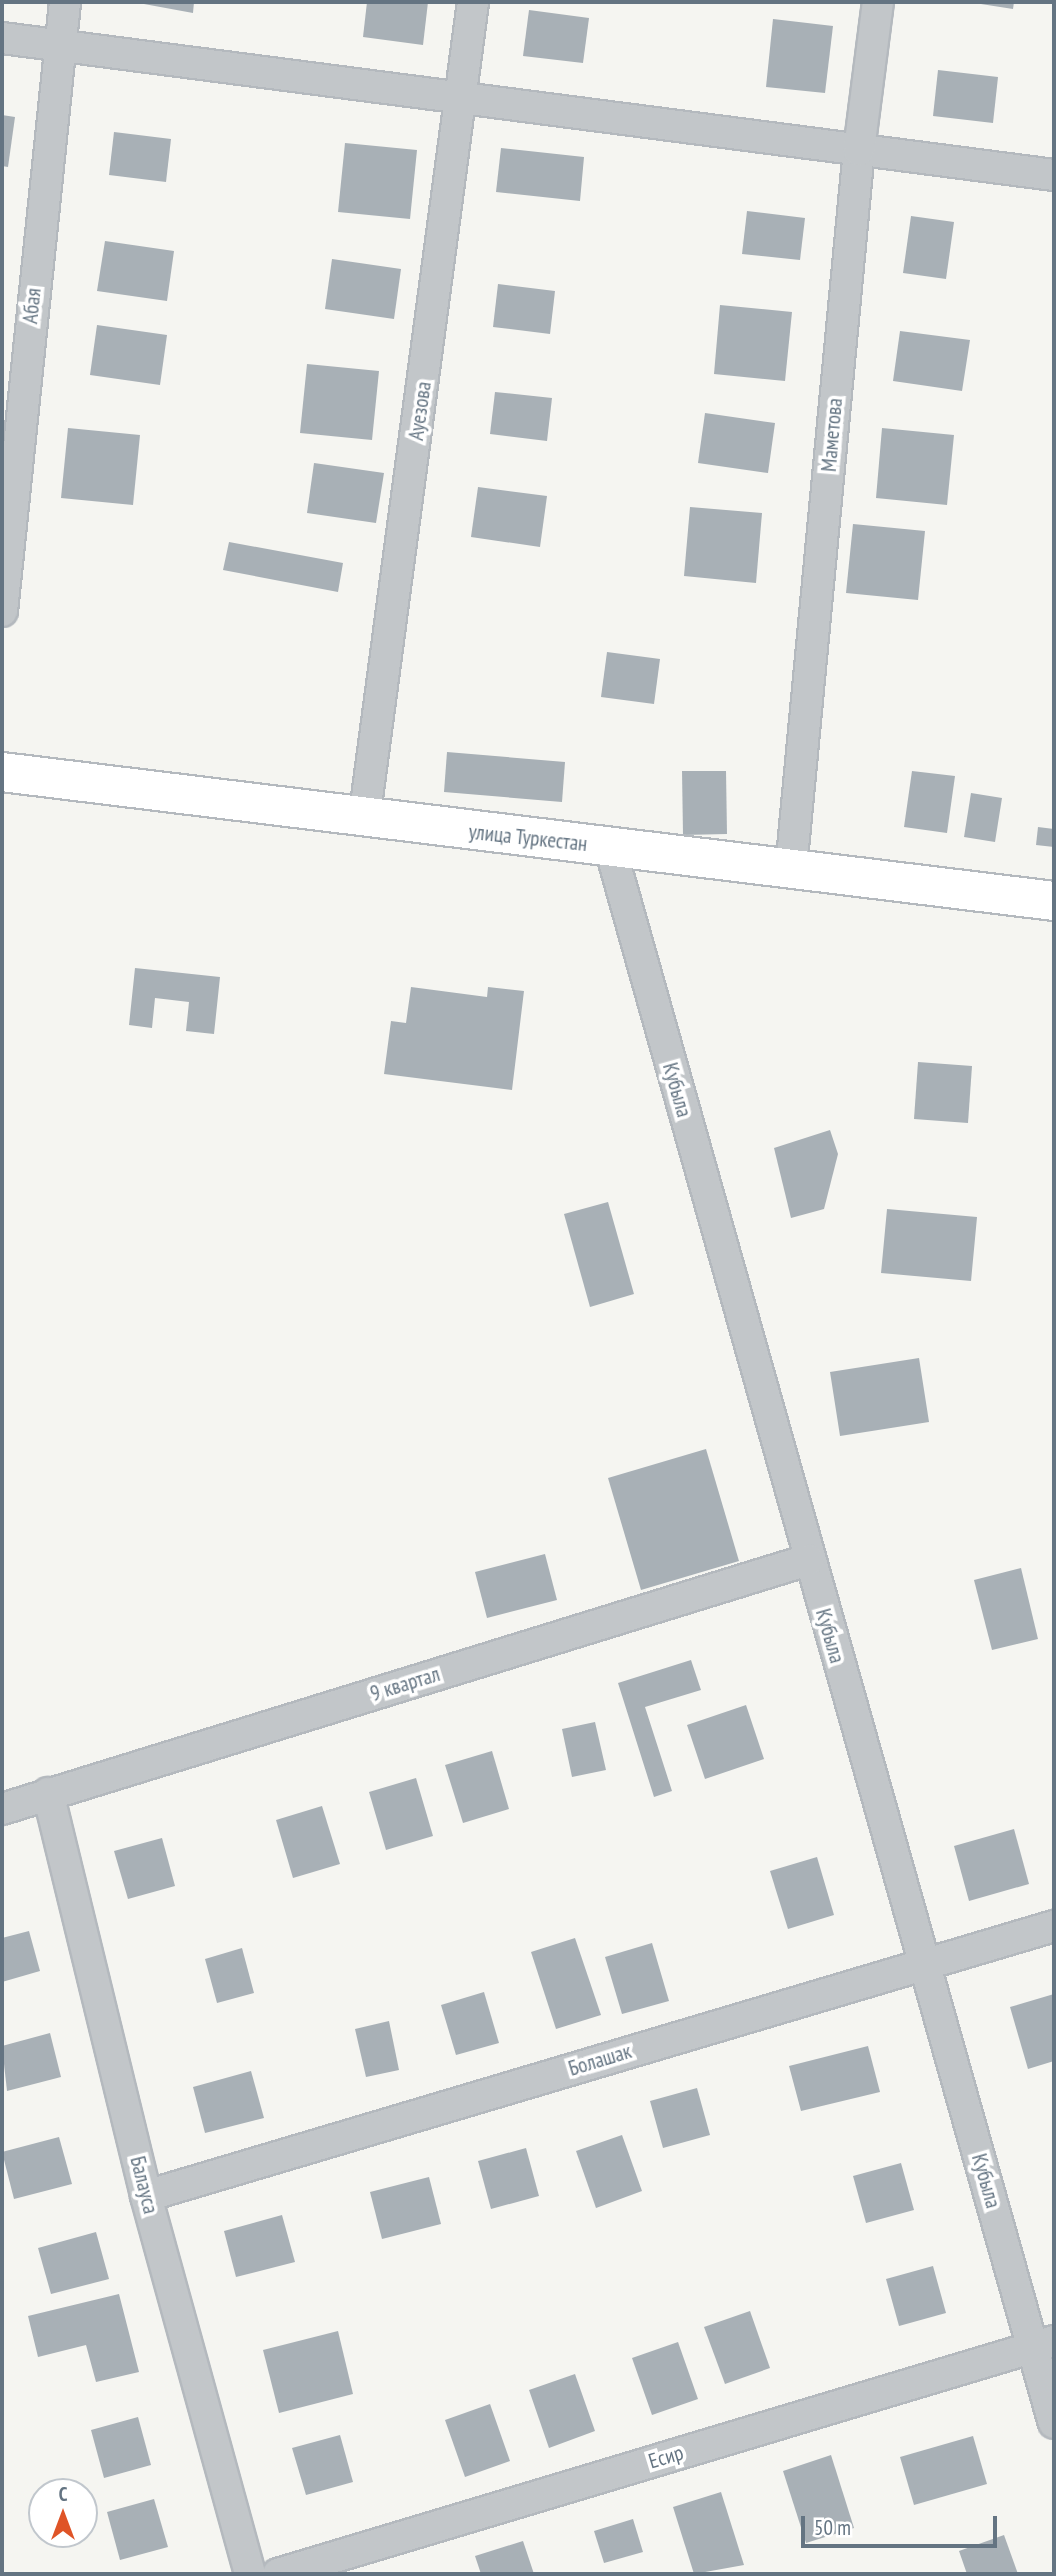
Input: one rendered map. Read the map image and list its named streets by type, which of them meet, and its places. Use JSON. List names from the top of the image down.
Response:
{
  "streets": {
    "street": [
      "Абая",
      "Ауезова",
      "Маметова",
      "улица Туркестан",
      "Кубыла",
      "9 квартал",
      "Болашак",
      "Балауса",
      "Есир"
    ]
  },
  "crossings": [
    ["Ауезова", "улица Туркестан"],
    ["Маметова", "улица Туркестан"],
    ["улица Туркестан", "Кубыла"],
    ["Кубыла", "9 квартал"],
    ["Кубыла", "Болашак"],
    ["Кубыла", "Есир"],
    ["9 квартал", "Балауса"],
    ["Болашак", "Балауса"]
  ],
  "scale_bar": "50 m",
  "north": "top"
}
